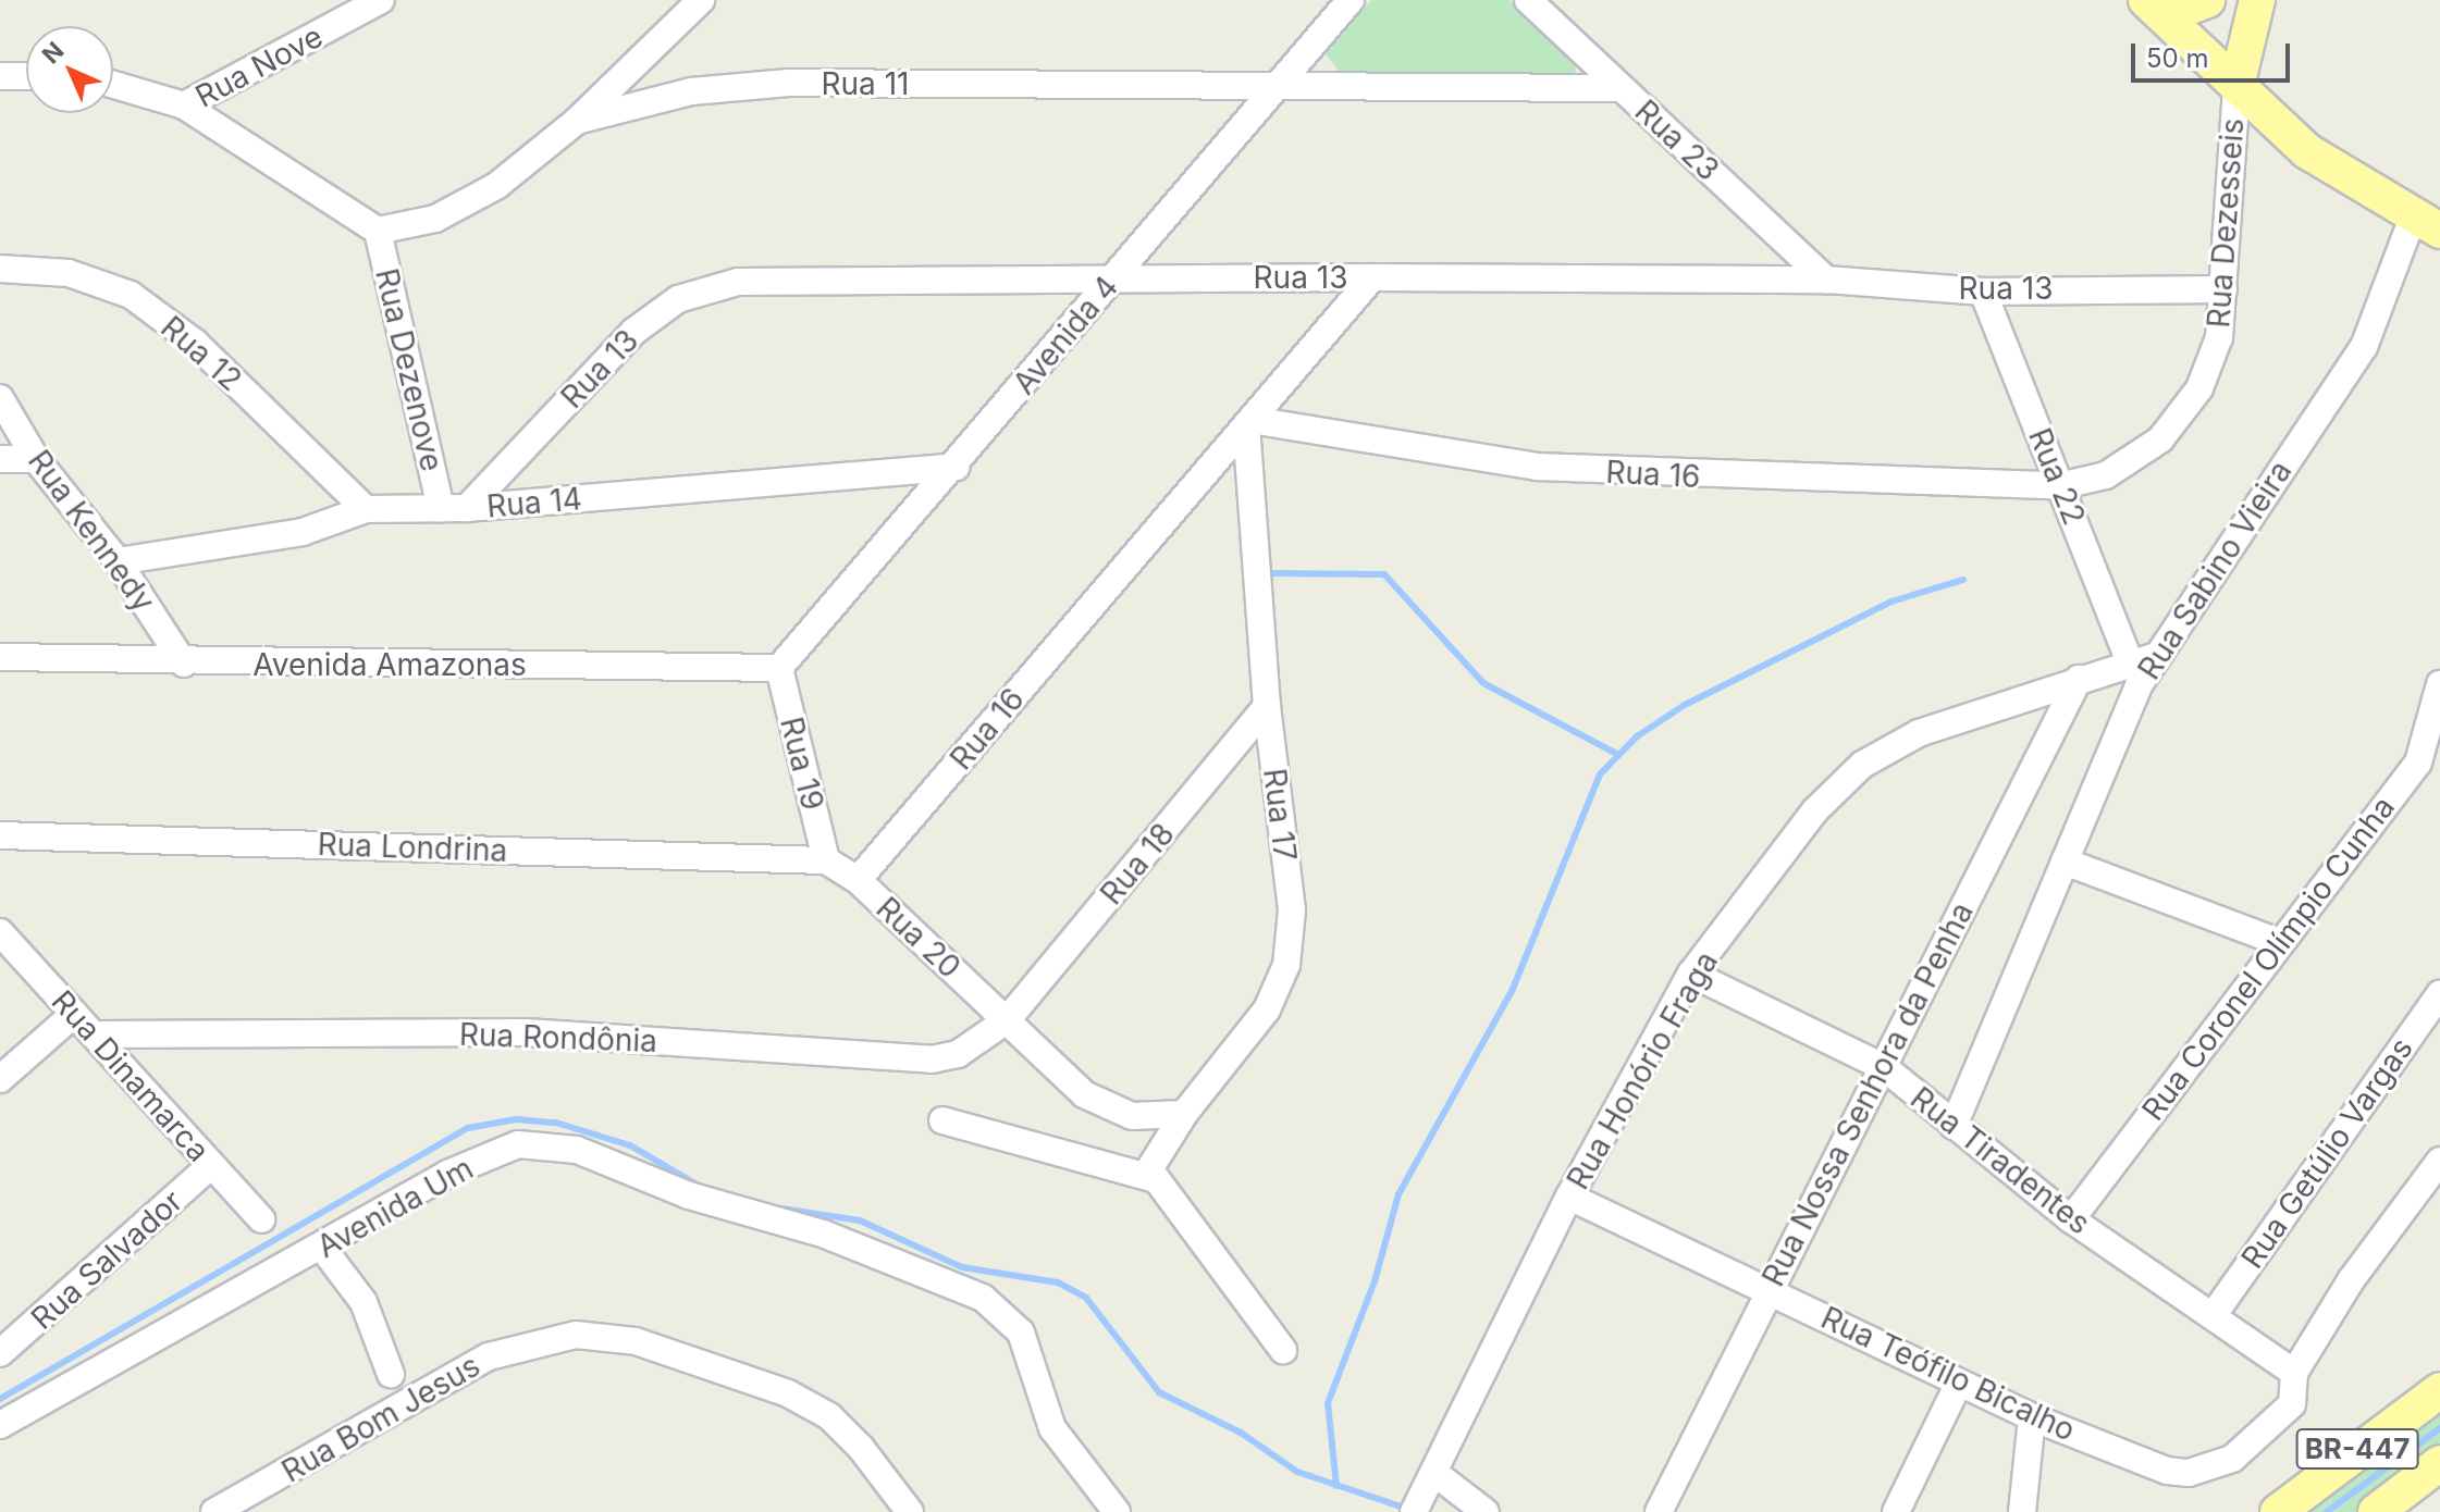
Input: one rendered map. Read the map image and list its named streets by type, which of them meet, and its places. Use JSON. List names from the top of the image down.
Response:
{
  "streets": {
    "main road": ["BR-447"],
    "street": [
      "Rua Nove",
      "Rua 11",
      "Rua 23",
      "Rua Dezesseis",
      "Rua 13",
      "Avenida 4",
      "Rua 12",
      "Rua Dezenove",
      "Rua 16",
      "Rua 22",
      "Rua 14",
      "Rua Kennedy",
      "Rua Sabino Vieira",
      "Avenida Amazonas",
      "Rua 19",
      "Rua 17",
      "Rua Londrina",
      "Rua 18",
      "Rua 20",
      "Rua Coronel Olímpio Cunha",
      "Rua Rondônia",
      "Rua Honório Fraga",
      "Rua Dinamarca",
      "Rua Nossa Senhora da Penha",
      "Rua Getúlio Vargas",
      "Rua Tiradentes",
      "Avenida Um",
      "Rua Salvador",
      "Rua Teófilo Bicalho",
      "Rua Bom Jesus"
    ]
  },
  "crossings": [
    ["Rua 11", "Rua 23"],
    ["Rua 11", "Avenida 4"],
    ["Rua 11", "Rua Dezenove"],
    ["Rua 23", "Rua 13"],
    ["Rua Dezesseis", "Rua 13"],
    ["Rua Dezesseis", "Rua 16"],
    ["Rua Dezesseis", "Rua 22"],
    ["Rua 13", "Avenida 4"],
    ["Rua 13", "Rua Dezenove"],
    ["Rua 13", "Rua 16"],
    ["Rua 13", "Rua 22"],
    ["Rua 13", "Rua 14"],
    ["Avenida 4", "Rua 14"],
    ["Avenida 4", "Avenida Amazonas"],
    ["Avenida 4", "Rua 19"],
    ["Rua 12", "Rua 14"],
    ["Rua Dezenove", "Rua 14"],
    ["Rua 16", "Rua 22"],
    ["Rua 16", "Rua 17"],
    ["Rua 16", "Rua 20"],
    ["Rua 22", "Rua Sabino Vieira"],
    ["Rua 22", "Rua Honório Fraga"],
    ["Rua 14", "Rua Kennedy"],
    ["Rua Kennedy", "Avenida Amazonas"],
    ["Rua Sabino Vieira", "Rua Honório Fraga"],
    ["Rua Sabino Vieira", "Rua Tiradentes"],
    ["Avenida Amazonas", "Rua 19"],
    ["Rua 19", "Rua Londrina"],
    ["Rua 19", "Rua 20"],
    ["Rua 17", "Rua 18"],
    ["Rua 17", "Rua 20"],
    ["Rua Londrina", "Rua 20"],
    ["Rua 18", "Rua 20"],
    ["Rua 18", "Rua Rondônia"],
    ["Rua 20", "Rua Rondônia"],
    ["Rua Coronel Olímpio Cunha", "Rua Tiradentes"],
    ["Rua Rondônia", "Rua Dinamarca"],
    ["Rua Honório Fraga", "Rua Nossa Senhora da Penha"],
    ["Rua Honório Fraga", "Rua Tiradentes"],
    ["Rua Honório Fraga", "Rua Teófilo Bicalho"],
    ["Rua Dinamarca", "Rua Salvador"],
    ["Rua Nossa Senhora da Penha", "Rua Tiradentes"],
    ["Rua Nossa Senhora da Penha", "Rua Teófilo Bicalho"],
    ["Rua Getúlio Vargas", "Rua Tiradentes"],
    ["Rua Tiradentes", "Rua Teófilo Bicalho"]
  ],
  "scale_bar": "50 m",
  "north": "top left"
}
